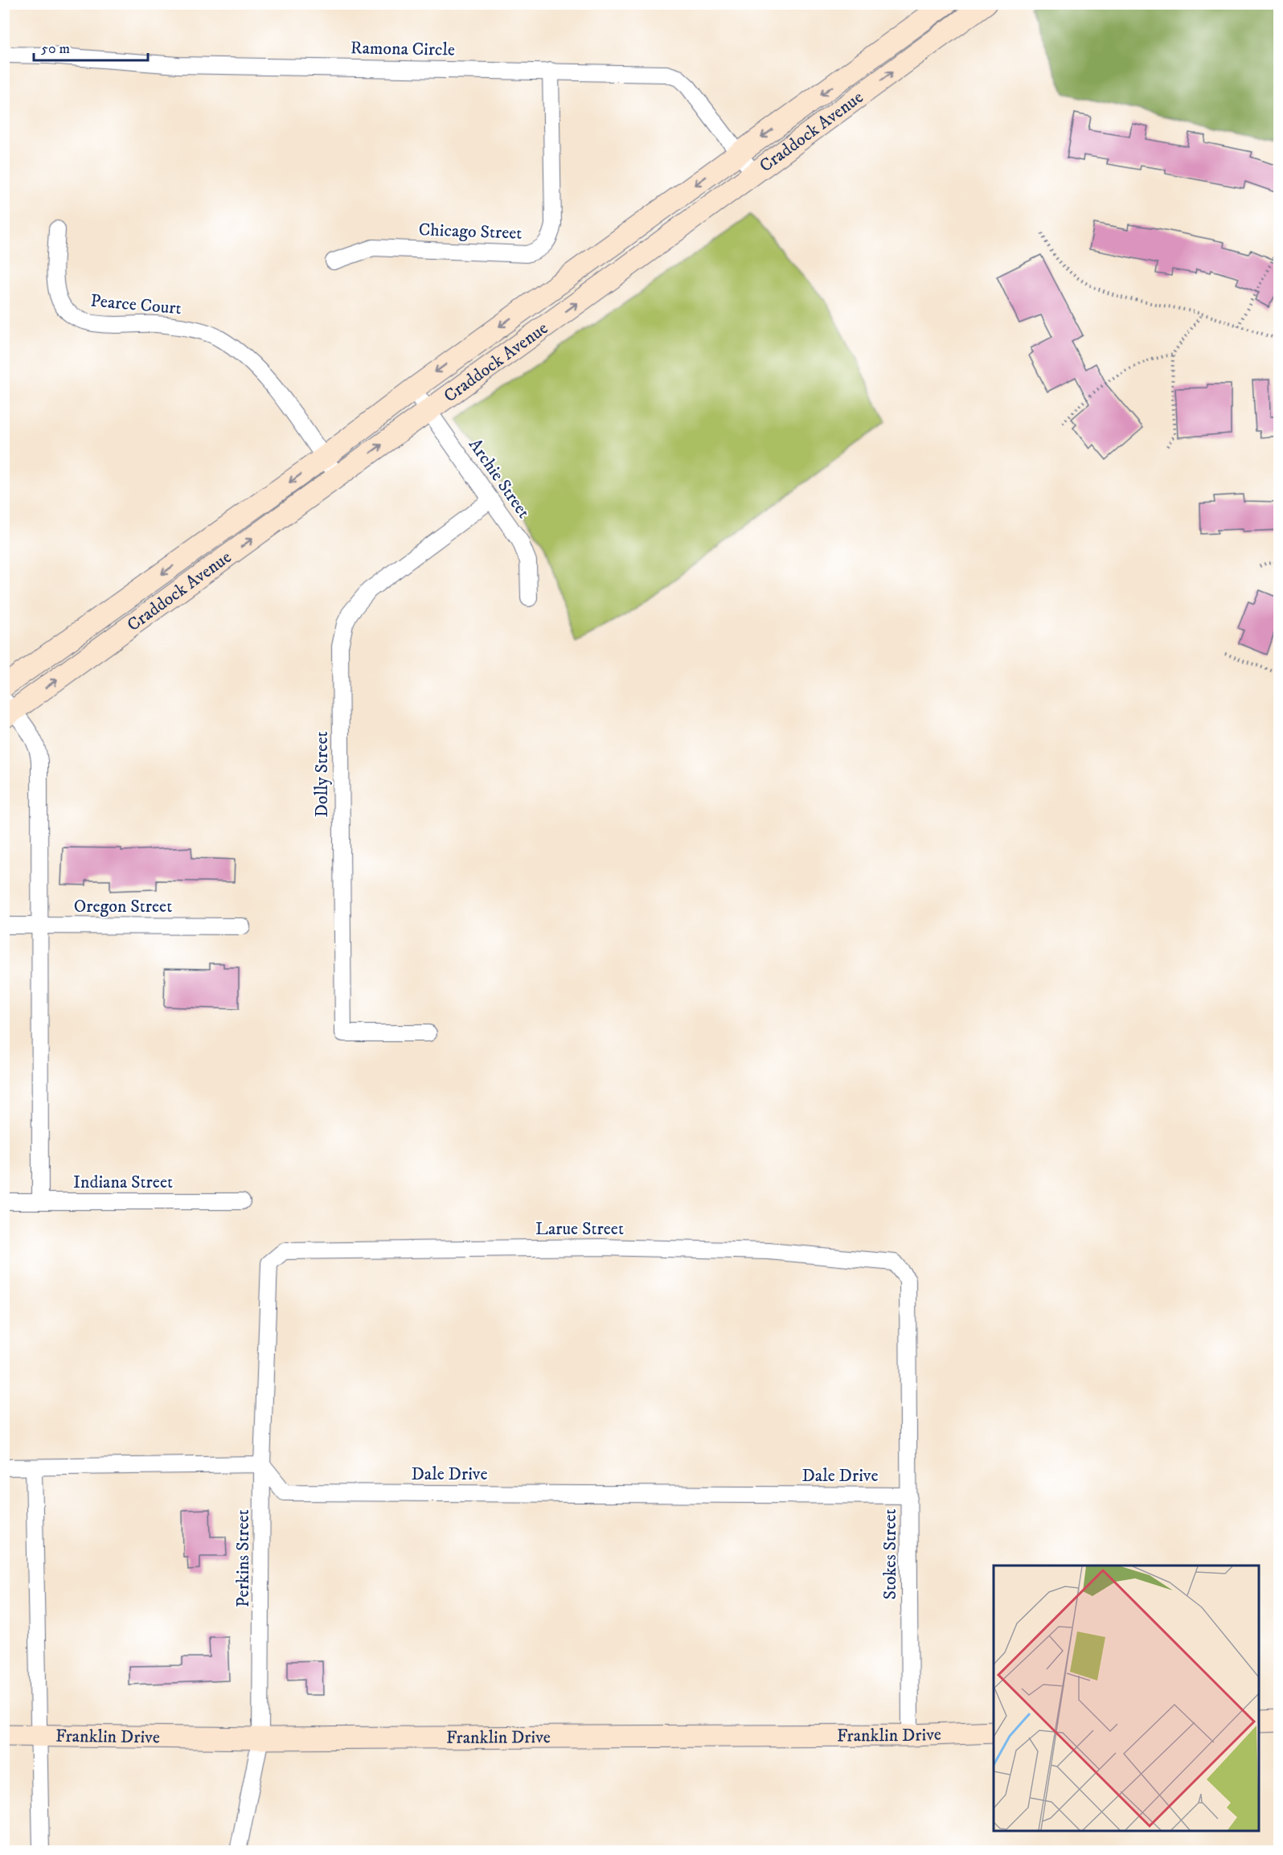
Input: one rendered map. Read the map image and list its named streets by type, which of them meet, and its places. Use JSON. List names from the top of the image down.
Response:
{
  "streets": {
    "street": [
      "Ramona Circle",
      "Craddock Avenue",
      "Chicago Street",
      "Pearce Court",
      "Archie Street",
      "Dolly Street",
      "Oregon Street",
      "Indiana Street",
      "Larue Street",
      "Dale Drive",
      "Stokes Street",
      "Perkins Street",
      "Franklin Drive"
    ]
  },
  "crossings": [
    ["Ramona Circle", "Craddock Avenue"],
    ["Ramona Circle", "Chicago Street"],
    ["Craddock Avenue", "Pearce Court"],
    ["Craddock Avenue", "Archie Street"],
    ["Archie Street", "Dolly Street"],
    ["Larue Street", "Stokes Street"],
    ["Larue Street", "Perkins Street"],
    ["Dale Drive", "Stokes Street"],
    ["Dale Drive", "Perkins Street"],
    ["Stokes Street", "Franklin Drive"],
    ["Perkins Street", "Franklin Drive"]
  ],
  "scale_bar": "50 m"
}
